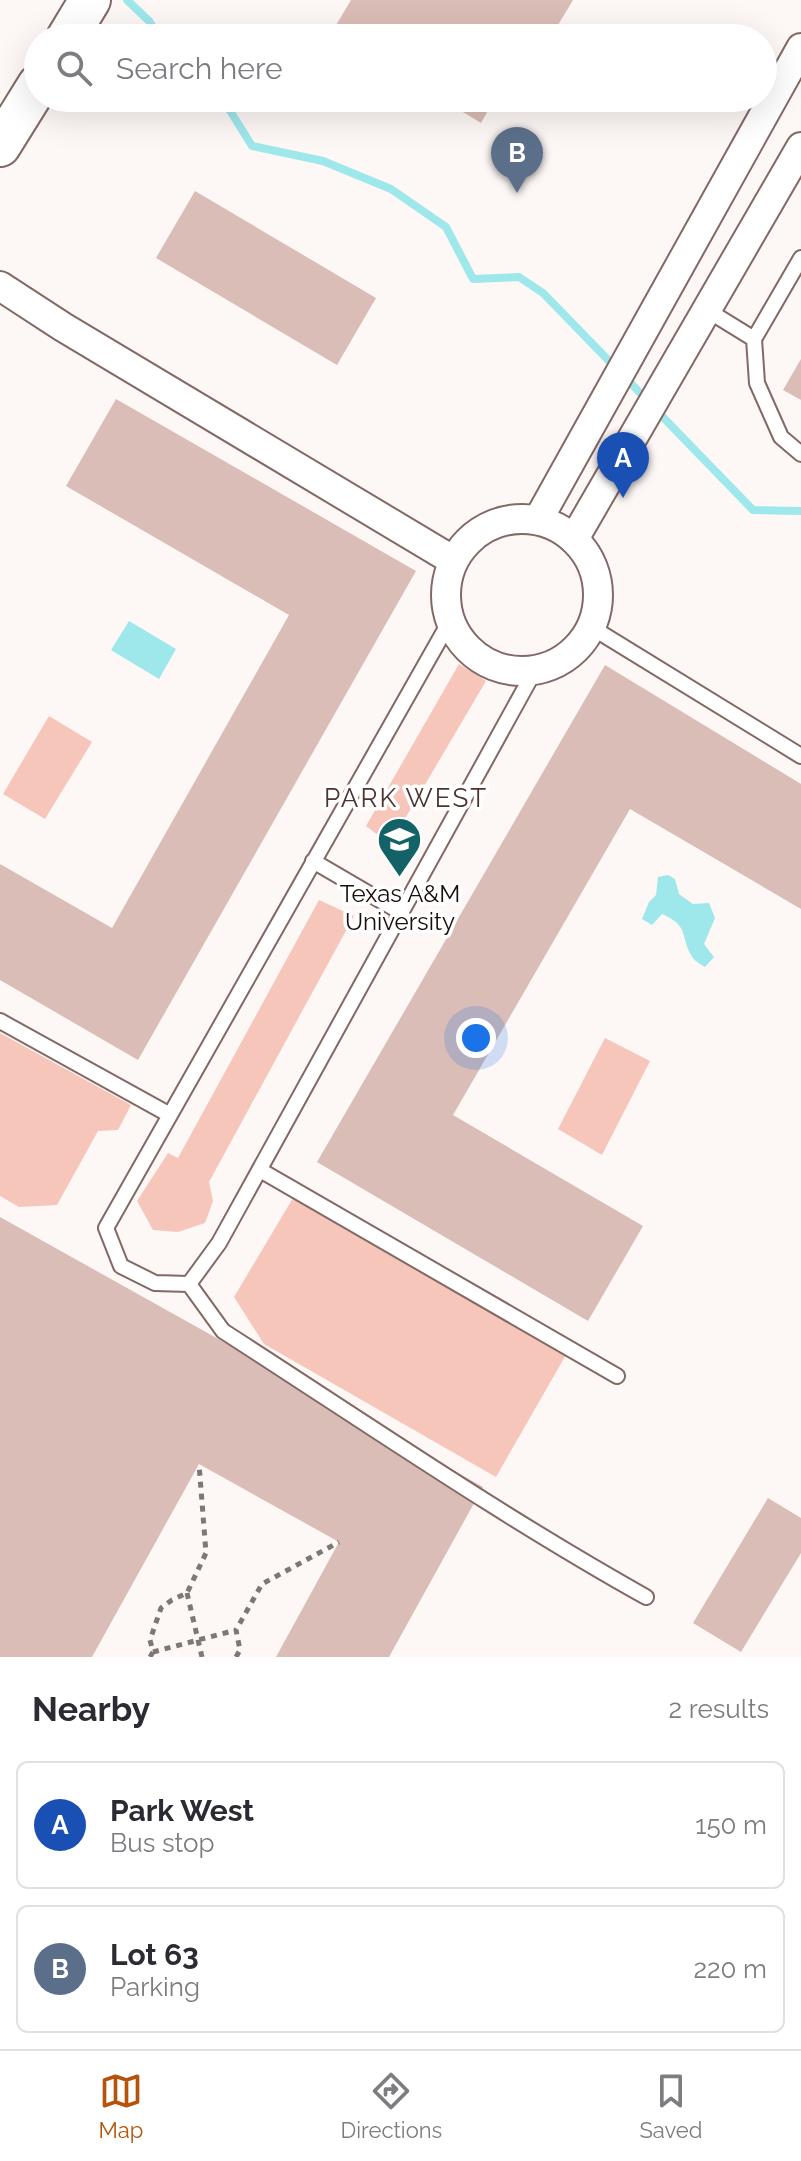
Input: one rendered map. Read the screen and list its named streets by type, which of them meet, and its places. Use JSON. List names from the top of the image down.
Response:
{
  "districts": ["PARK WEST"],
  "places": {
    "school or university": ["Texas A&M University"]
  },
  "page": {
    "search": "Search here",
    "pins": ["B", "A"],
    "heading": ["Nearby", "2 results"],
    "list": [
      {
        "mark": "A",
        "name": "Park West",
        "note": "Bus stop",
        "value": "150 m"
      },
      {
        "mark": "B",
        "name": "Lot 63",
        "note": "Parking",
        "value": "220 m"
      }
    ],
    "nav": ["Map", "Directions", "Saved"]
  }
}
